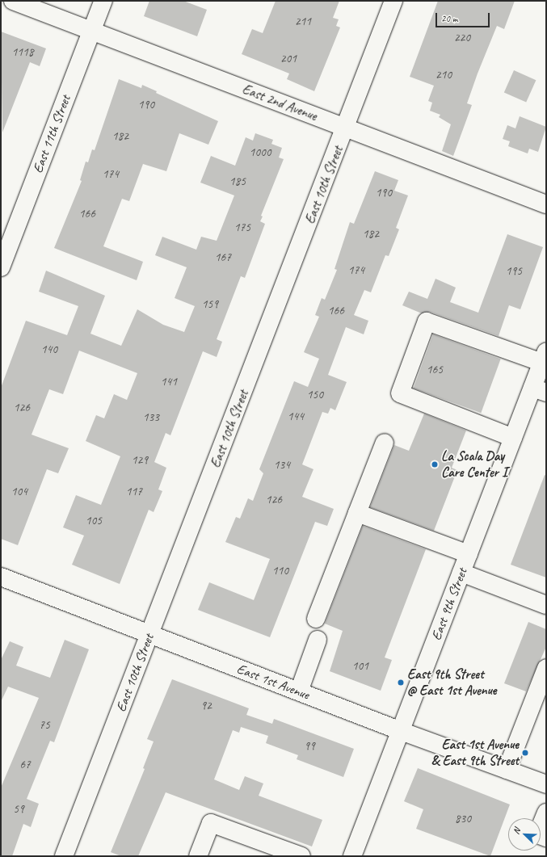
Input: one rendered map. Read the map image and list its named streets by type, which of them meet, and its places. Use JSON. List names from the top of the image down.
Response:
{
  "streets": {
    "street": [
      "East 2nd Avenue",
      "East 11th Street",
      "East 10th Street",
      "East 9th Street",
      "East 1st Avenue"
    ]
  },
  "crossings": [
    ["East 2nd Avenue", "East 11th Street"],
    ["East 2nd Avenue", "East 10th Street"],
    ["East 10th Street", "East 1st Avenue"],
    ["East 9th Street", "East 1st Avenue"]
  ],
  "places": ["La Scala Day Care Center I", "East 9th Street @ East 1st Avenue", "East 1st Avenue & East 9th Street"],
  "house_numbers": [
    "211",
    "220",
    "1118",
    "201",
    "210",
    "190",
    "182",
    "1000",
    "174",
    "185",
    "190",
    "166",
    "175",
    "182",
    "167",
    "174",
    "195",
    "159",
    "166",
    "140",
    "165",
    "141",
    "150",
    "126",
    "144",
    "133",
    "129",
    "134",
    "104",
    "117",
    "126",
    "105",
    "110",
    "101",
    "92",
    "75",
    "99",
    "67",
    "59",
    "830"
  ],
  "scale_bar": "20 m",
  "north": "top left"
}
